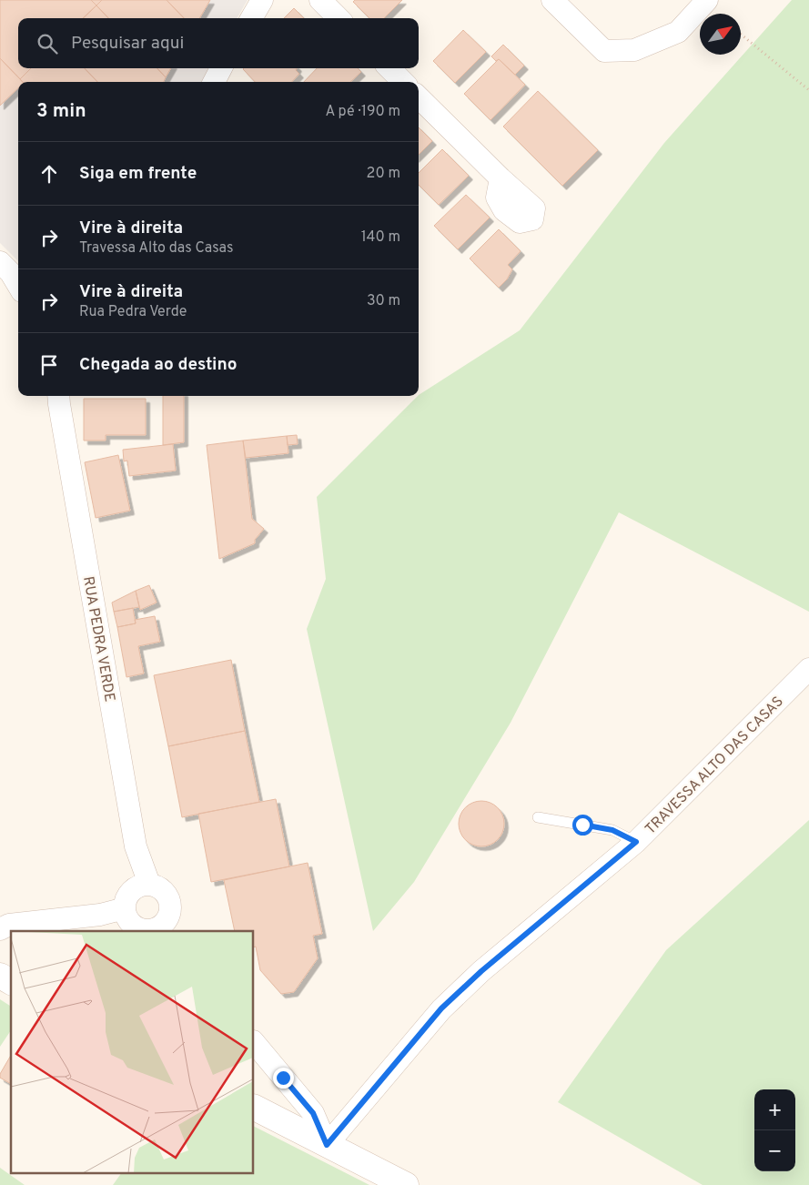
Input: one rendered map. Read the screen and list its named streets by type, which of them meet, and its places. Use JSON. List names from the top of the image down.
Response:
{
  "streets": {
    "street": ["RUA PEDRA VERDE", "TRAVESSA ALTO DAS CASAS"]
  },
  "north": "top right",
  "page": {
    "search": "Pesquisar aqui",
    "heading": ["3 min", "A pé · 190 m"],
    "list": [
      ["Siga em frente", "20 m"],
      ["Vire à direita", "Travessa Alto das Casas", "140 m"],
      ["Vire à direita", "Rua Pedra Verde", "30 m"],
      "Chegada ao destino"
    ],
    "map_buttons": ["+", "−"]
  }
}
